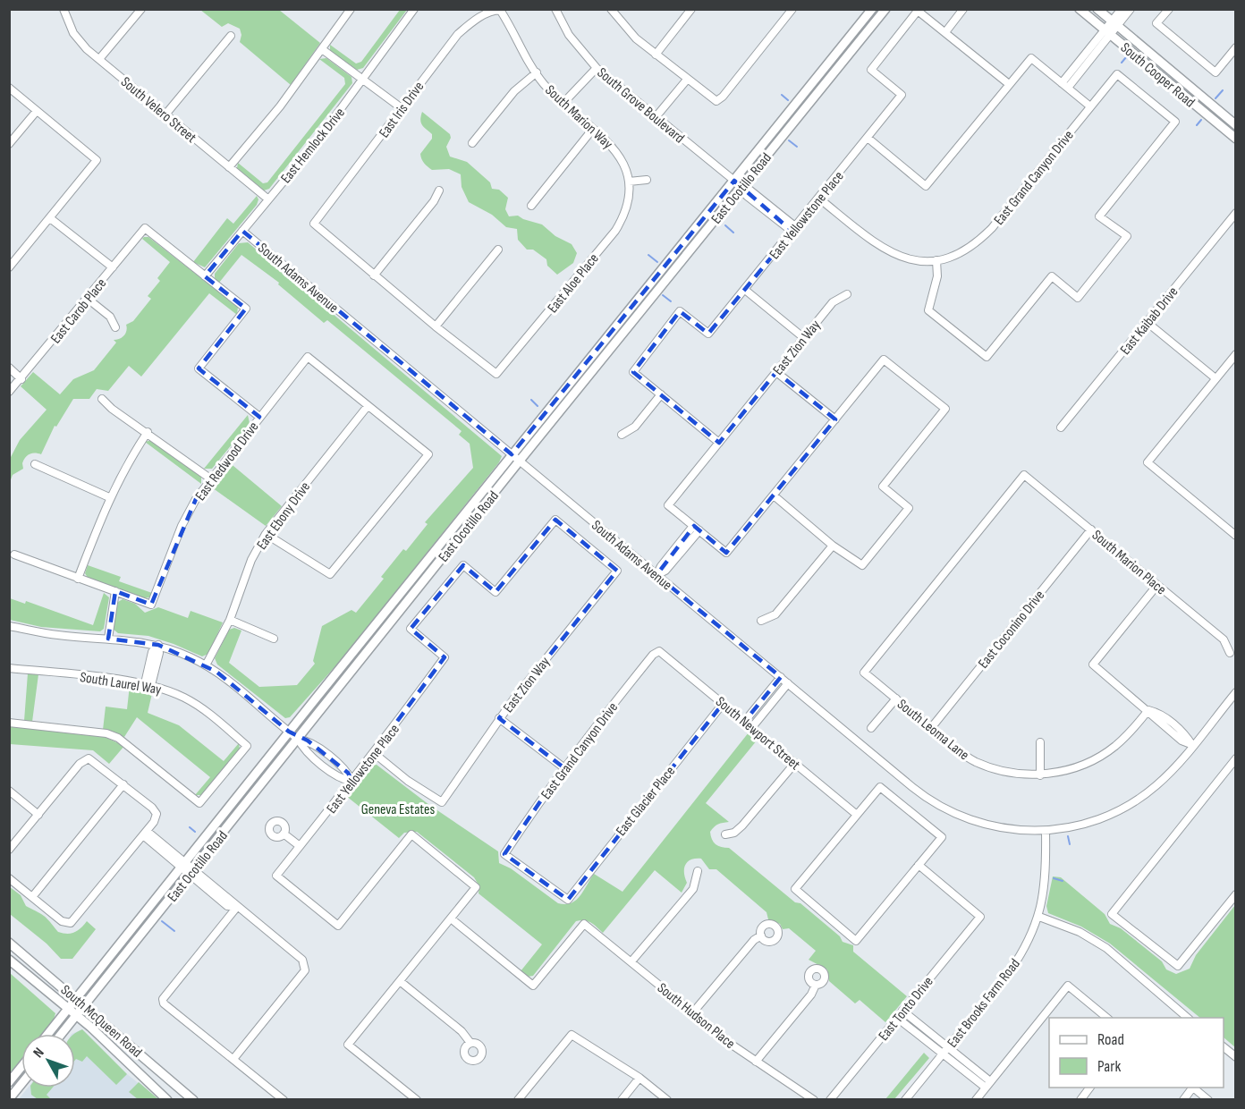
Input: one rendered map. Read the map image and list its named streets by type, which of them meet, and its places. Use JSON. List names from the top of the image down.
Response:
{
  "streets": {
    "main road": ["South Cooper Road", "East Ocotillo Road", "South McQueen Road"],
    "street": [
      "South Grove Boulevard",
      "South Velero Street",
      "East Iris Drive",
      "South Marion Way",
      "East Hemlock Drive",
      "East Grand Canyon Drive",
      "East Yellowstone Place",
      "South Adams Avenue",
      "East Aloe Place",
      "East Carob Place",
      "East Kaibab Drive",
      "East Zion Way",
      "East Redwood Drive",
      "East Ebony Drive",
      "South Marion Place",
      "East Coconino Drive",
      "South Laurel Way",
      "South Leoma Lane",
      "South Newport Street",
      "East Glacier Place",
      "East Brooks Farm Road",
      "East Tonto Drive",
      "South Hudson Place"
    ]
  },
  "crossings": [
    ["South Grove Boulevard", "East Ocotillo Road"],
    ["South Grove Boulevard", "East Yellowstone Place"],
    ["South Velero Street", "East Hemlock Drive"],
    ["East Iris Drive", "South Marion Way"],
    ["South Marion Way", "East Aloe Place"],
    ["East Hemlock Drive", "South Adams Avenue"],
    ["East Hemlock Drive", "East Carob Place"],
    ["East Grand Canyon Drive", "East Yellowstone Place"],
    ["East Grand Canyon Drive", "South Newport Street"],
    ["East Grand Canyon Drive", "East Glacier Place"],
    ["East Ocotillo Road", "South Adams Avenue"],
    ["East Ocotillo Road", "South McQueen Road"],
    ["East Yellowstone Place", "East Zion Way"],
    ["East Yellowstone Place", "South Hudson Place"],
    ["South Adams Avenue", "East Brooks Farm Road"],
    ["East Redwood Drive", "East Ebony Drive"],
    ["South Marion Place", "East Coconino Drive"],
    ["South Marion Place", "South Leoma Lane"],
    ["East Coconino Drive", "South Leoma Lane"],
    ["South Newport Street", "East Glacier Place"]
  ],
  "parks": ["Geneva Estates"],
  "legend": ["Road", "Park"],
  "north": "top left"
}
